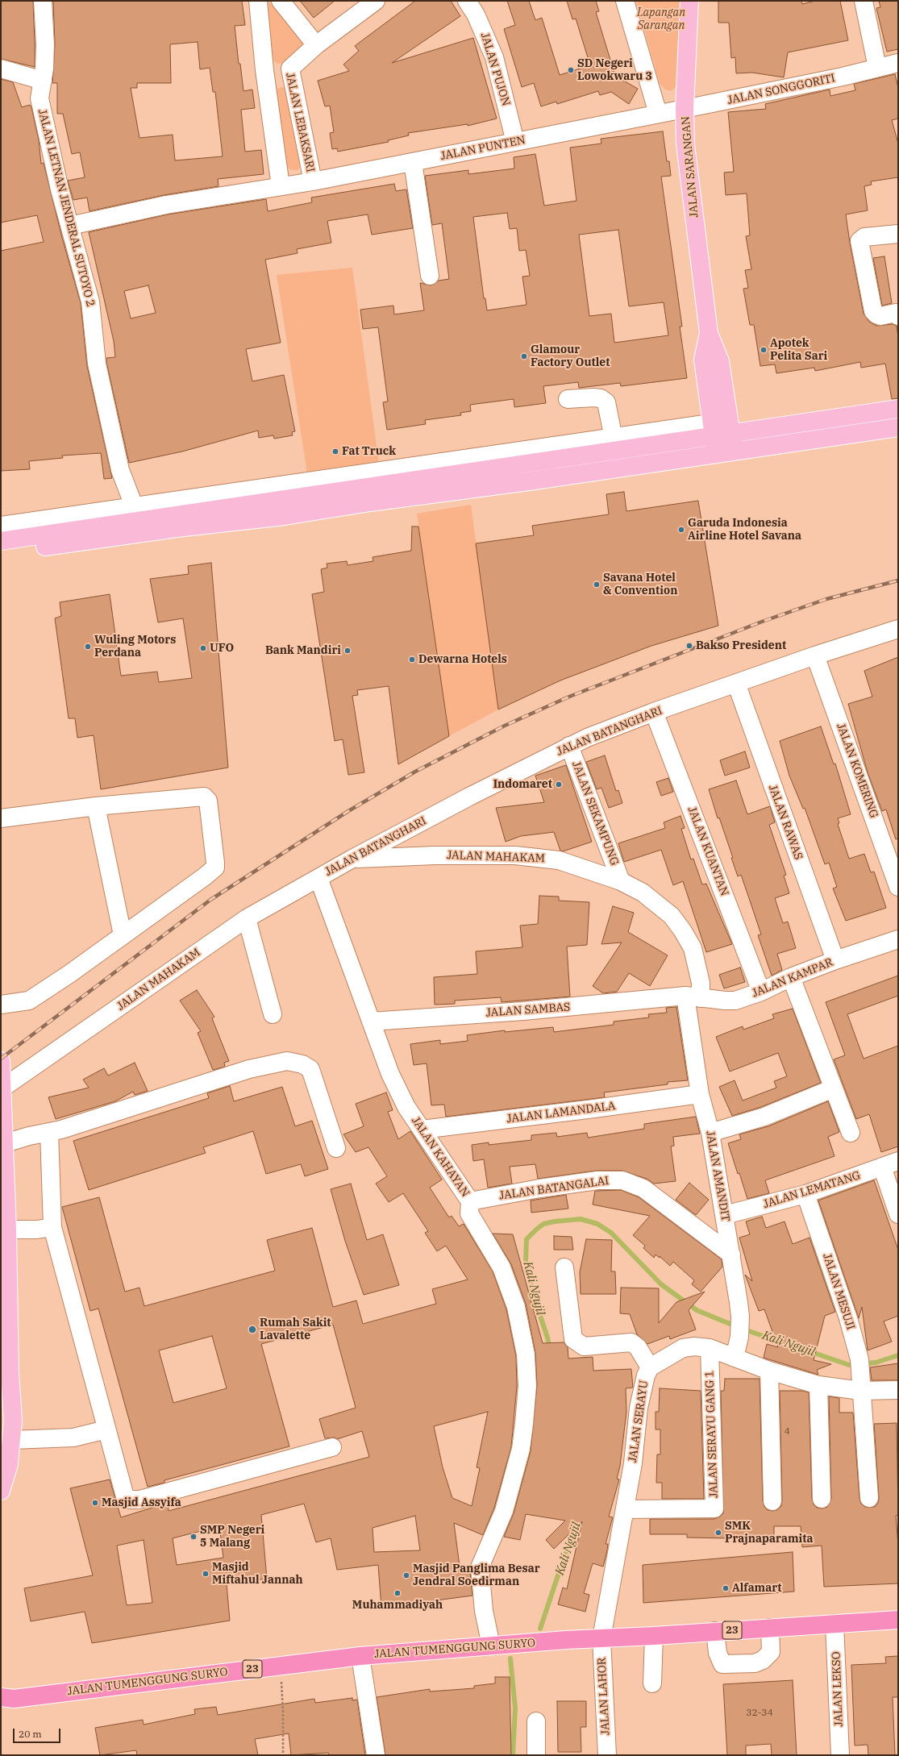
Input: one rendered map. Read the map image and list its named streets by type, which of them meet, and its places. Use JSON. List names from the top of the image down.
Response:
{
  "streets": {
    "highway": ["23", "JALAN TUMENGGUNG SURYO"],
    "main road": ["JALAN SARANGAN"],
    "street": [
      "JALAN PUJON",
      "JALAN SONGGORITI",
      "JALAN LEBAKSARI",
      "JALAN PUNTEN",
      "JALAN LETNAN JENDERAL SUTOYO 2",
      "JALAN BATANGHARI",
      "JALAN KOMERING",
      "JALAN SEKAMPUNG",
      "JALAN RAWAS",
      "JALAN KUANTAN",
      "JALAN MAHAKAM",
      "JALAN KAMPAR",
      "JALAN SAMBAS",
      "JALAN LAMANDALA",
      "JALAN KAHAYAN",
      "JALAN AMANDIT",
      "JALAN BATANGALAI",
      "JALAN LEMATANG",
      "JALAN MESUJI",
      "JALAN SERAYU",
      "JALAN SERAYU GANG 1",
      "JALAN LEKSO",
      "JALAN LAHOR"
    ]
  },
  "crossings": [
    ["JALAN PUJON", "JALAN PUNTEN"],
    ["JALAN SONGGORITI", "JALAN PUNTEN"],
    ["JALAN SONGGORITI", "JALAN SARANGAN"],
    ["JALAN LEBAKSARI", "JALAN PUNTEN"],
    ["JALAN PUNTEN", "JALAN SARANGAN"],
    ["JALAN PUNTEN", "JALAN LETNAN JENDERAL SUTOYO 2"],
    ["JALAN BATANGHARI", "JALAN KOMERING"],
    ["JALAN BATANGHARI", "JALAN SEKAMPUNG"],
    ["JALAN BATANGHARI", "JALAN RAWAS"],
    ["JALAN BATANGHARI", "JALAN KUANTAN"],
    ["JALAN BATANGHARI", "JALAN MAHAKAM"],
    ["JALAN BATANGHARI", "JALAN KAHAYAN"],
    ["JALAN SEKAMPUNG", "JALAN MAHAKAM"],
    ["JALAN RAWAS", "JALAN KAMPAR"],
    ["JALAN KUANTAN", "JALAN KAMPAR"],
    ["JALAN MAHAKAM", "JALAN KAMPAR"],
    ["JALAN MAHAKAM", "JALAN SAMBAS"],
    ["JALAN MAHAKAM", "JALAN KAHAYAN"],
    ["JALAN MAHAKAM", "JALAN AMANDIT"],
    ["JALAN KAMPAR", "JALAN SAMBAS"],
    ["JALAN KAMPAR", "JALAN AMANDIT"],
    ["JALAN SAMBAS", "JALAN KAHAYAN"],
    ["JALAN SAMBAS", "JALAN AMANDIT"],
    ["JALAN LAMANDALA", "JALAN KAHAYAN"],
    ["JALAN LAMANDALA", "JALAN AMANDIT"],
    ["JALAN KAHAYAN", "JALAN BATANGALAI"],
    ["JALAN KAHAYAN", "JALAN TUMENGGUNG SURYO"],
    ["JALAN AMANDIT", "JALAN BATANGALAI"],
    ["JALAN AMANDIT", "JALAN LEMATANG"],
    ["JALAN AMANDIT", "JALAN SERAYU"],
    ["JALAN LEMATANG", "JALAN MESUJI"],
    ["JALAN MESUJI", "JALAN SERAYU"],
    ["JALAN SERAYU", "JALAN SERAYU GANG 1"],
    ["JALAN SERAYU", "JALAN TUMENGGUNG SURYO"],
    ["JALAN SERAYU", "JALAN LAHOR"],
    ["JALAN TUMENGGUNG SURYO", "JALAN LEKSO"],
    ["JALAN TUMENGGUNG SURYO", "JALAN LAHOR"]
  ],
  "water": ["Kali Ngujil"],
  "parks": ["Lapangan Sarangan"],
  "places": [
    "SD Negeri Lowokwaru 3",
    "Apotek Pelita Sari",
    "Glamour Factory Outlet",
    "Fat Truck",
    "Garuda Indonesia Airline Hotel Savana",
    "Savana Hotel & Convention",
    "Bakso President",
    "Wuling Motors Perdana",
    "UFO",
    "Bank Mandiri",
    "Dewarna Hotels",
    "Indomaret",
    "Rumah Sakit Lavalette",
    "Masjid Assyifa",
    "SMK Prajnaparamita",
    "SMP Negeri 5 Malang",
    "Masjid Miftahul Jannah",
    "Masjid Panglima Besar Jendral Soedirman",
    "Alfamart",
    "Muhammadiyah"
  ],
  "house_numbers": ["4", "32-34"],
  "scale_bar": "20 m"
}
